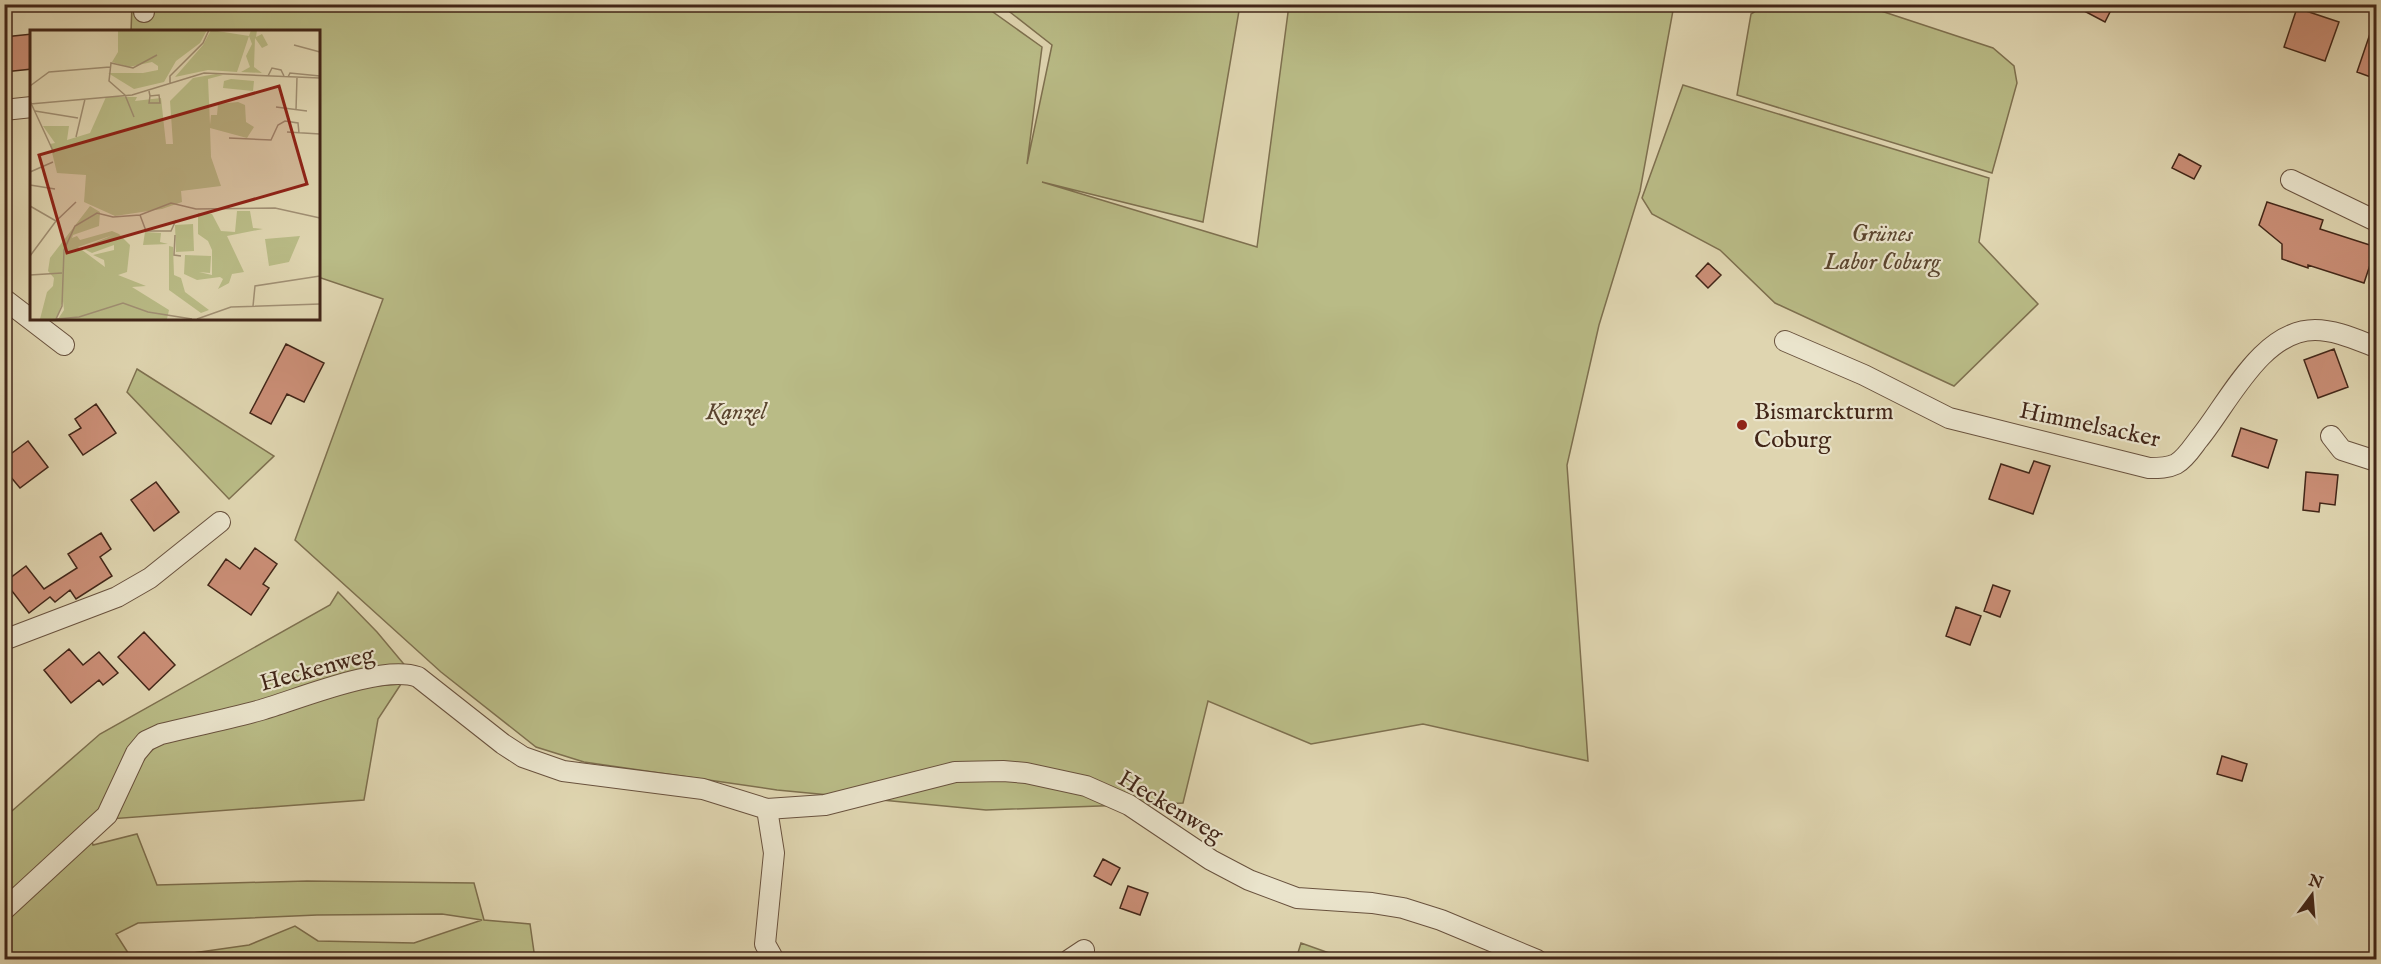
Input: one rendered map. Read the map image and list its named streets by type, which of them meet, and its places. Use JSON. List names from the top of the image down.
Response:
{
  "streets": {
    "street": ["Himmelsacker", "Heckenweg"]
  },
  "parks": ["Grünes Labor Coburg", "Kanzel"],
  "places": ["Bismarckturm Coburg"],
  "north": "top"
}
